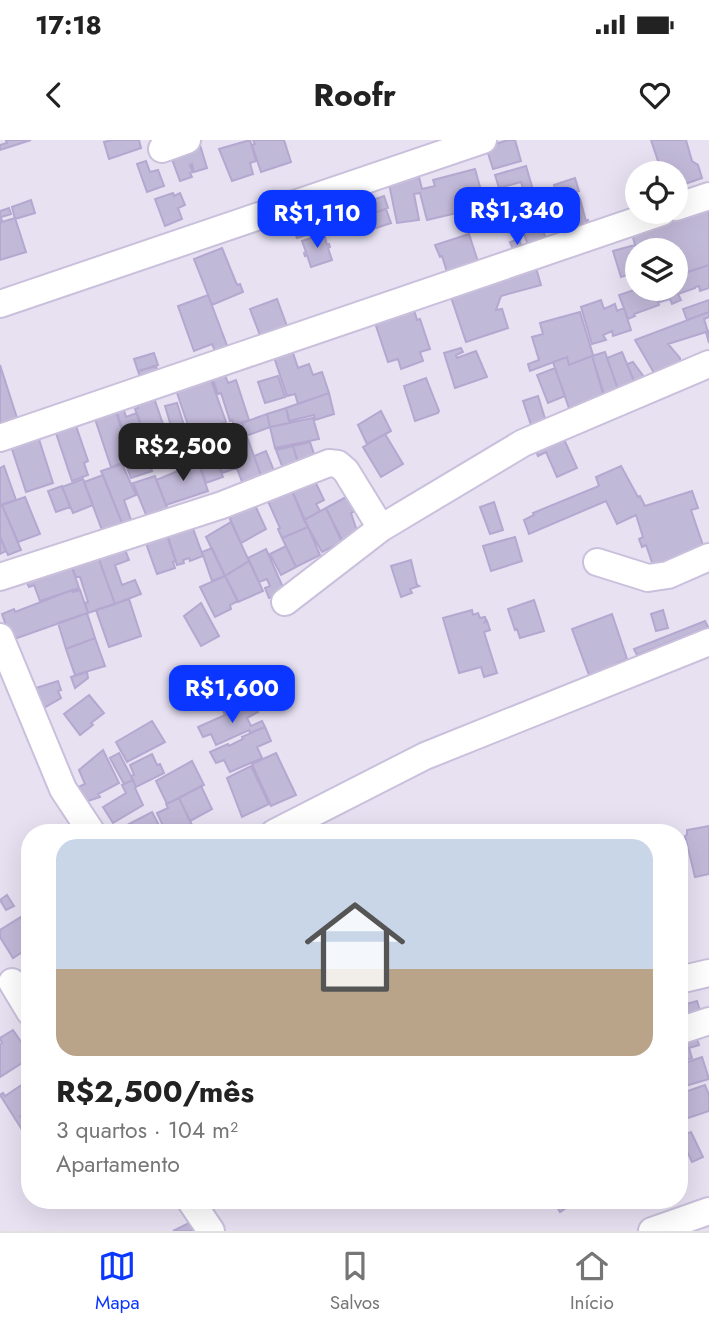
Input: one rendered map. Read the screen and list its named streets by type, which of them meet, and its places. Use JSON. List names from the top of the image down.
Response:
{
  "page": {
    "status": "17:18",
    "header": "Roofr",
    "price": [
      "R$1,340",
      "R$1,110",
      "R$2,500",
      "R$1,600"
    ],
    "list": [
      {
        "name": "R$2,500/mês",
        "note": "3 quartos · 104 m² · Apartamento"
      }
    ],
    "tabs": ["Mapa", "Salvos", "Início"]
  }
}
